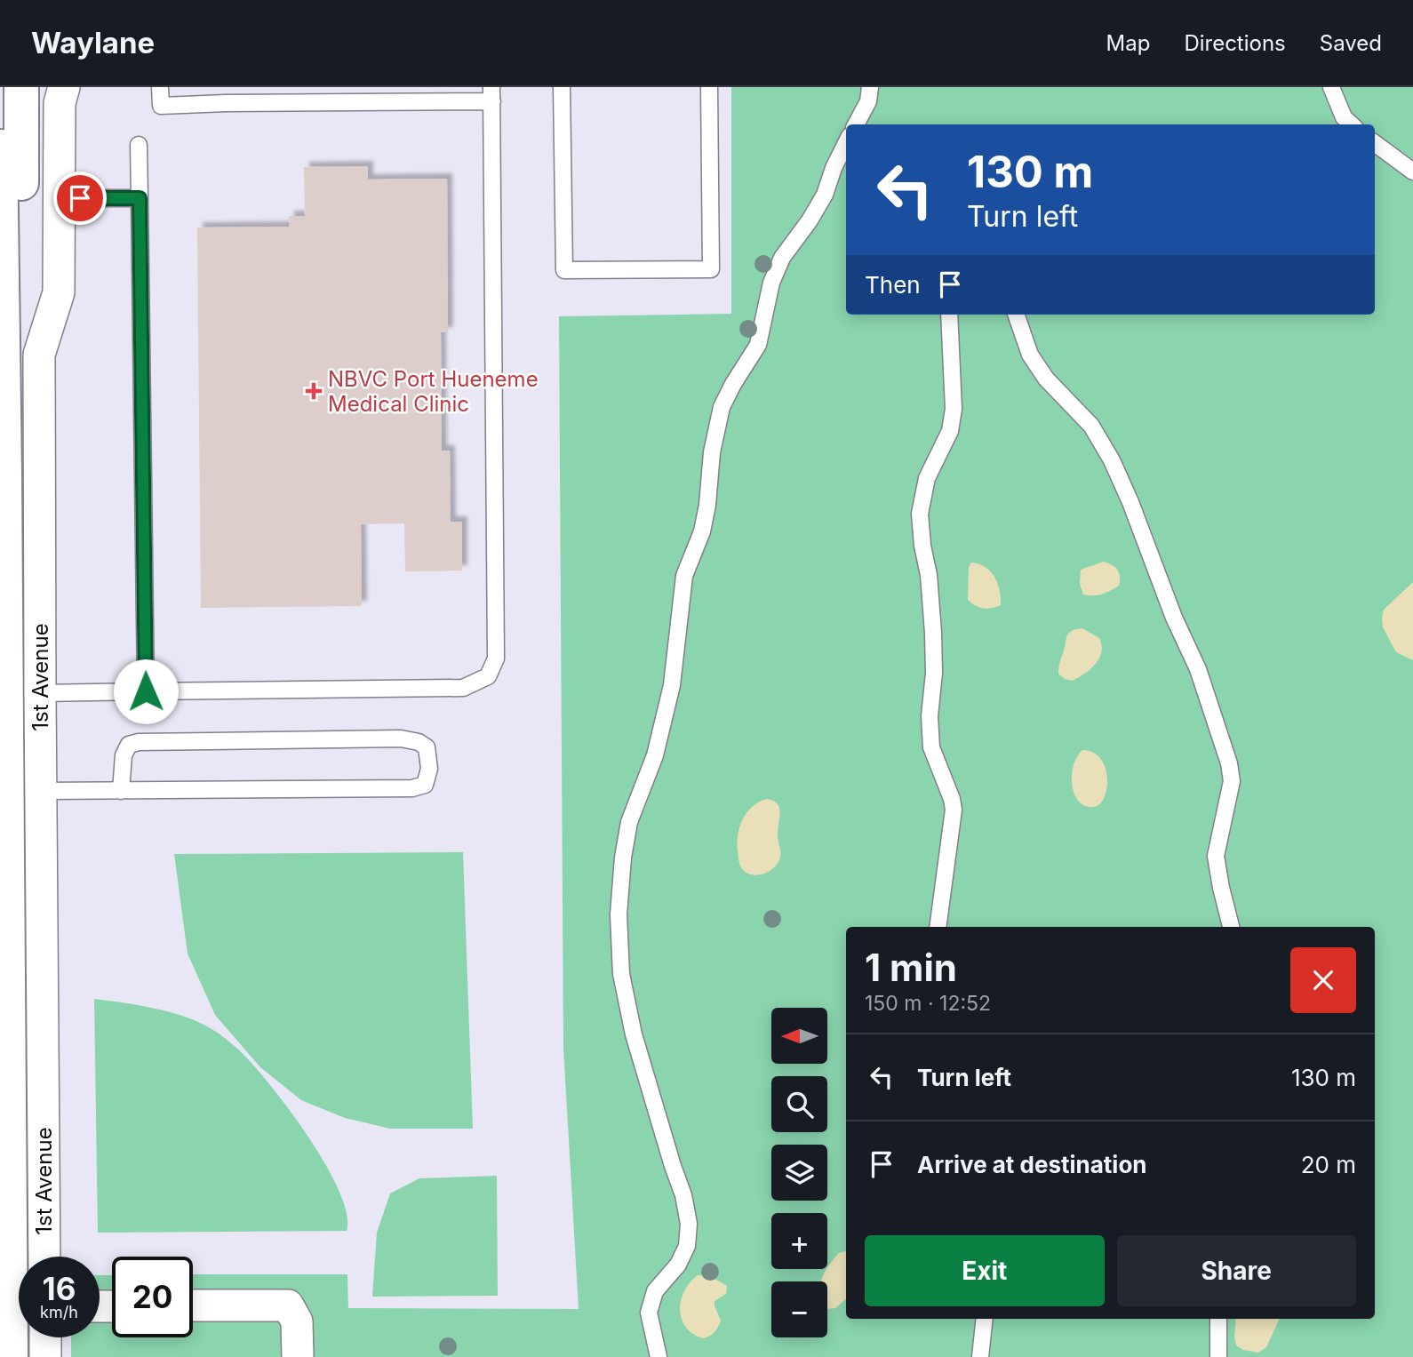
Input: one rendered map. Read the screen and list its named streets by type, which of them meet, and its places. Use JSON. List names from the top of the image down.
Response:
{
  "streets": {
    "street": ["1st Avenue"]
  },
  "places": {
    "health": ["NBVC Port Hueneme Medical Clinic"]
  },
  "north": "left",
  "page": {
    "header": "Waylane",
    "nav": ["Map", "Directions", "Saved"],
    "turn": ["130 m", "Turn left"],
    "then": "Then",
    "heading": ["1 min", "150 m · 12:52"],
    "map_buttons": ["+", "−"],
    "list": [
      {
        "name": "Turn left",
        "value": "130 m"
      },
      {
        "name": "Arrive at destination",
        "value": "20 m"
      }
    ],
    "buttons": ["Exit", "Share"],
    "speed": "16 km/h",
    "limit": "20"
  }
}
